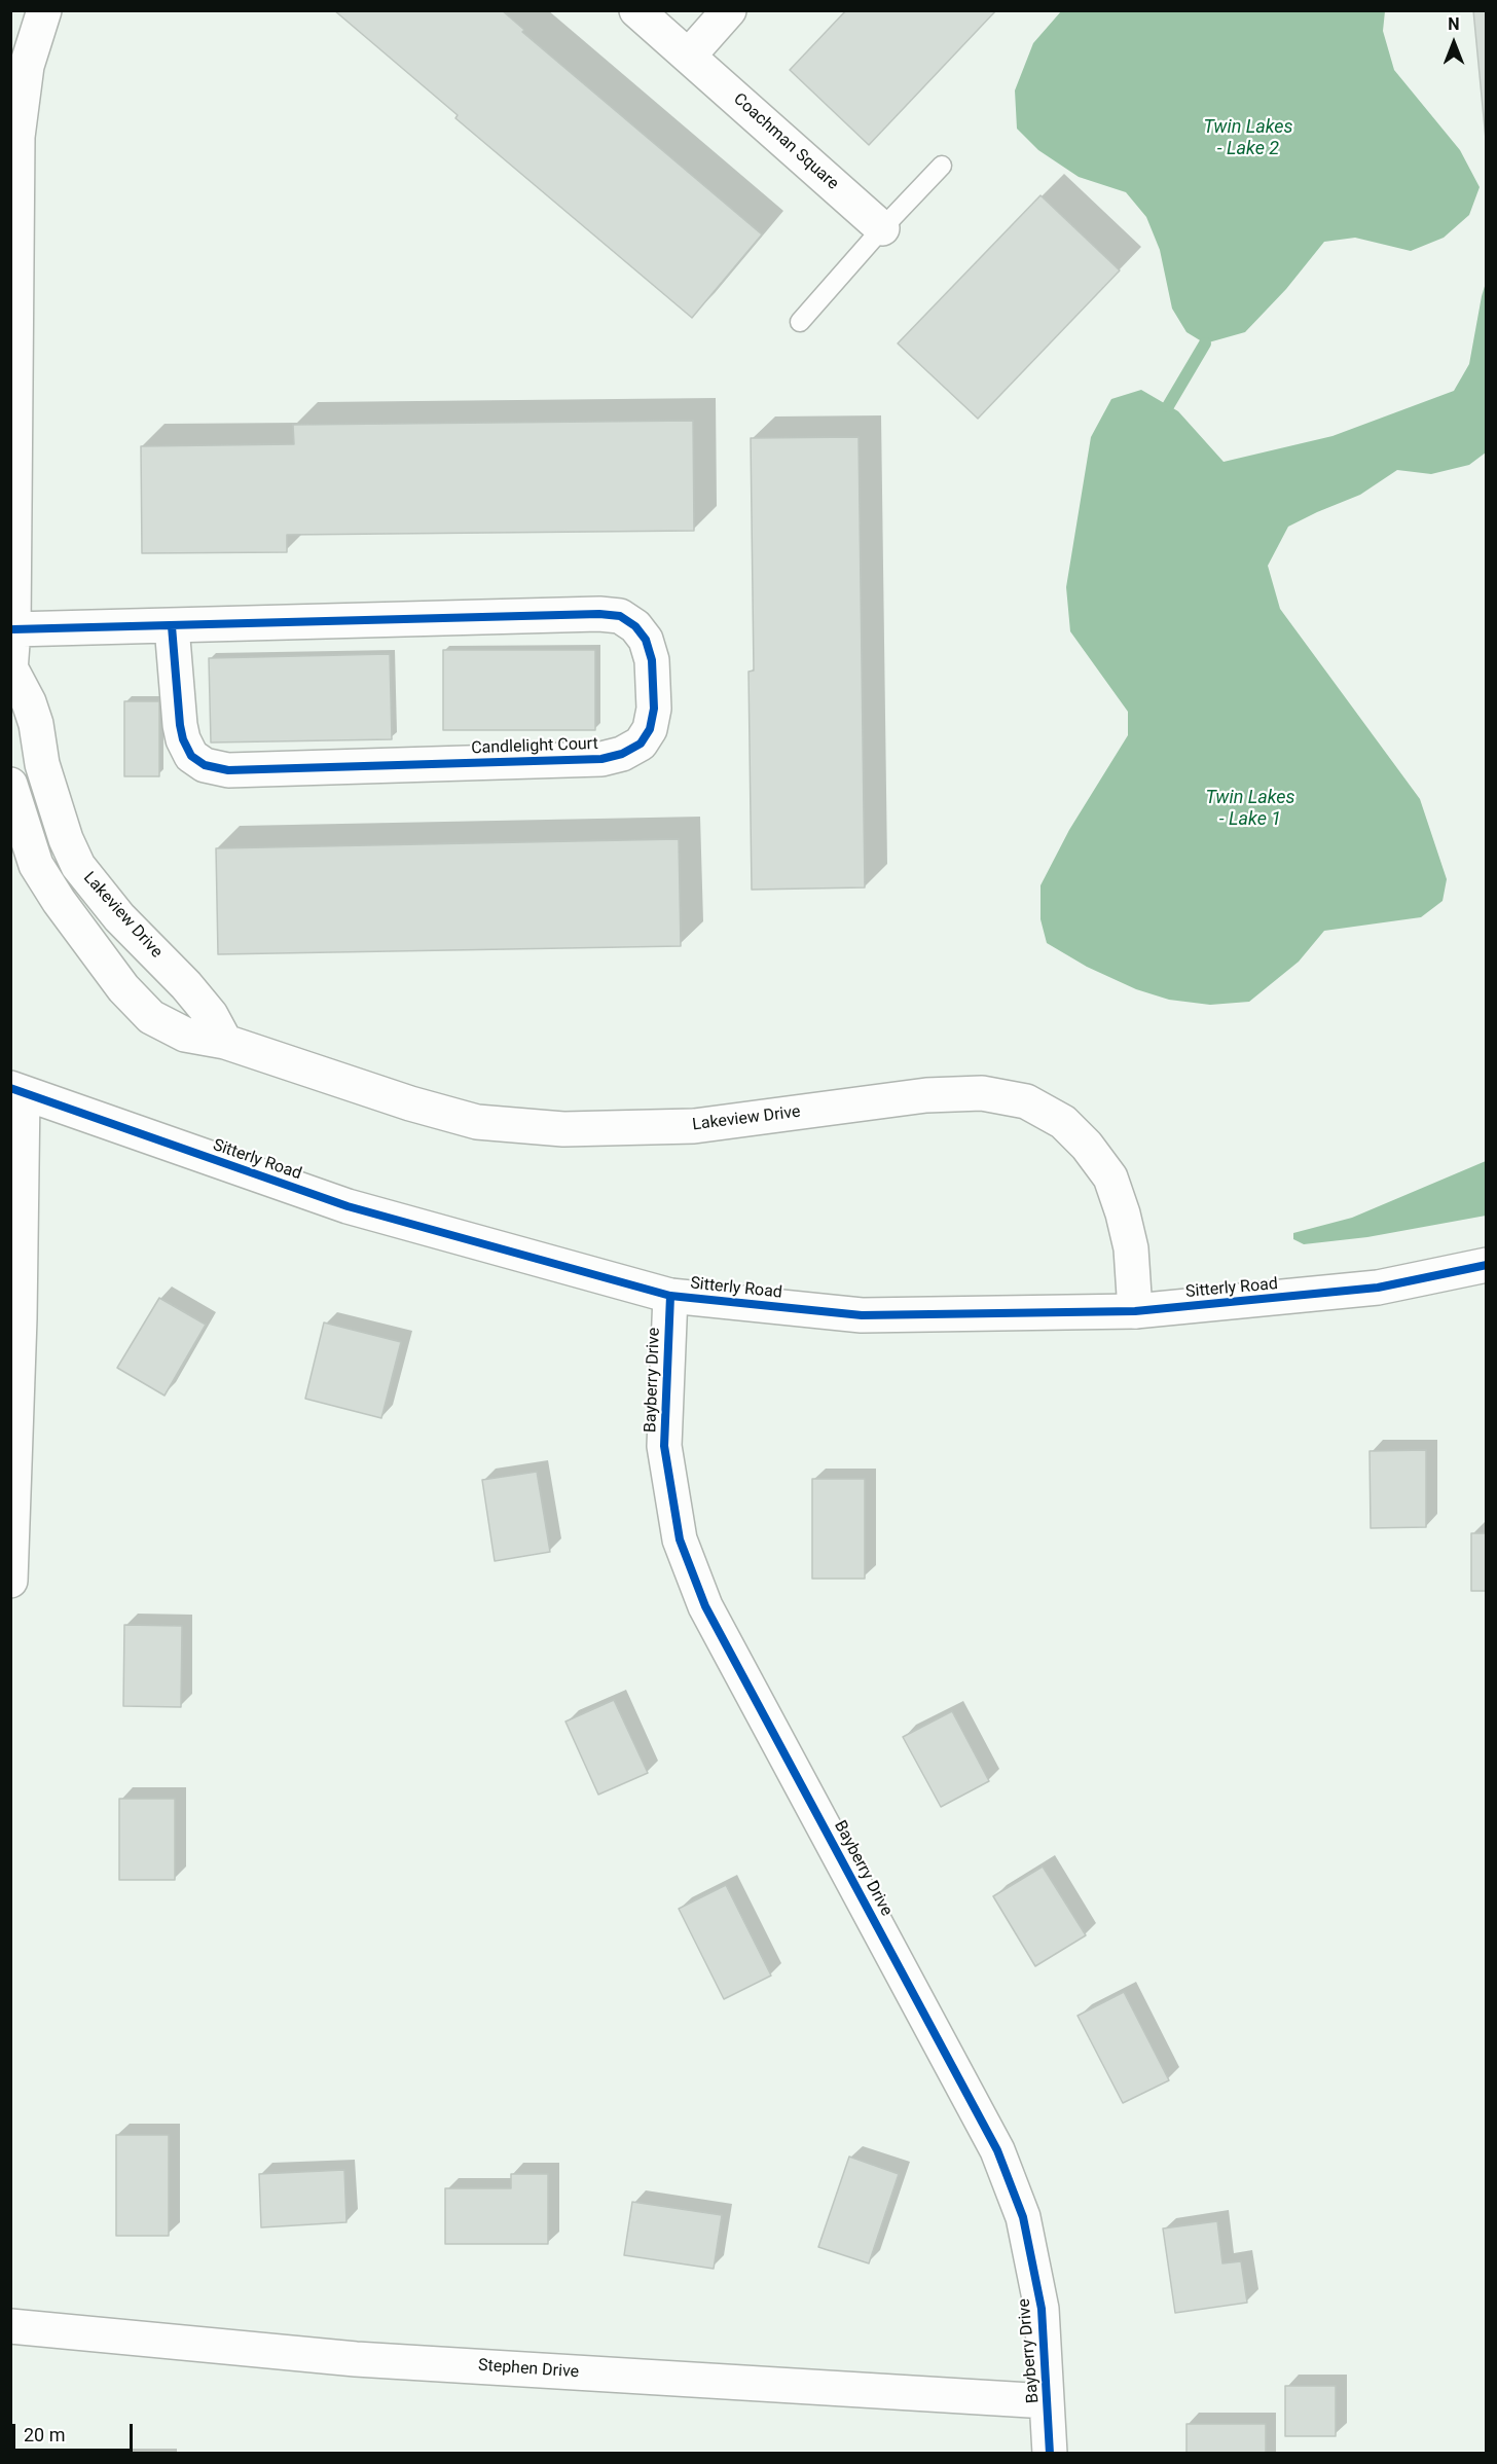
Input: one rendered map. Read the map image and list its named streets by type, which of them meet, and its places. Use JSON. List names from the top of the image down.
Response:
{
  "streets": {
    "street": [
      "Coachman Square",
      "Candlelight Court",
      "Lakeview Drive",
      "Sitterly Road",
      "Bayberry Drive",
      "Stephen Drive"
    ]
  },
  "crossings": [
    ["Candlelight Court", "Lakeview Drive"],
    ["Lakeview Drive", "Sitterly Road"],
    ["Sitterly Road", "Bayberry Drive"],
    ["Bayberry Drive", "Stephen Drive"]
  ],
  "water": ["Twin Lakes - Lake 2", "Twin Lakes - Lake 1"],
  "scale_bar": "20 m",
  "north": "top"
}
